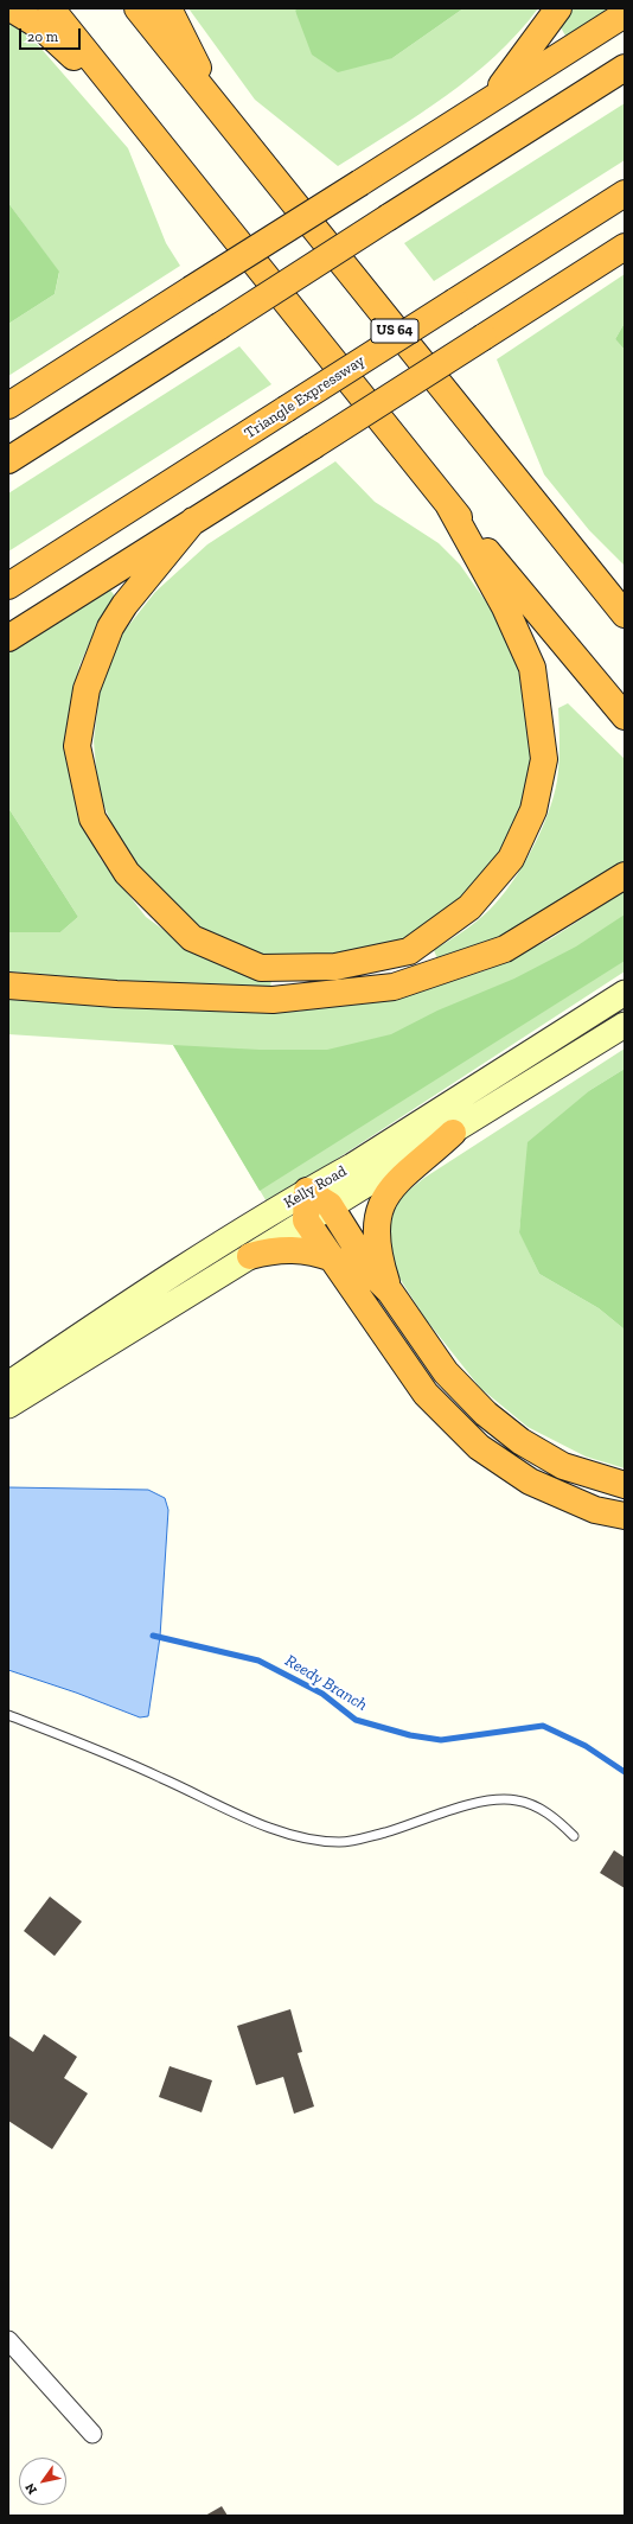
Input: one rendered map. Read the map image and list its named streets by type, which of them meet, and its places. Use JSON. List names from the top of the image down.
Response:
{
  "streets": {
    "highway": ["US 64", "Triangle Expressway"],
    "main road": ["Kelly Road"]
  },
  "water": ["Reedy Branch"],
  "scale_bar": "20 m",
  "north": "bottom left"
}
